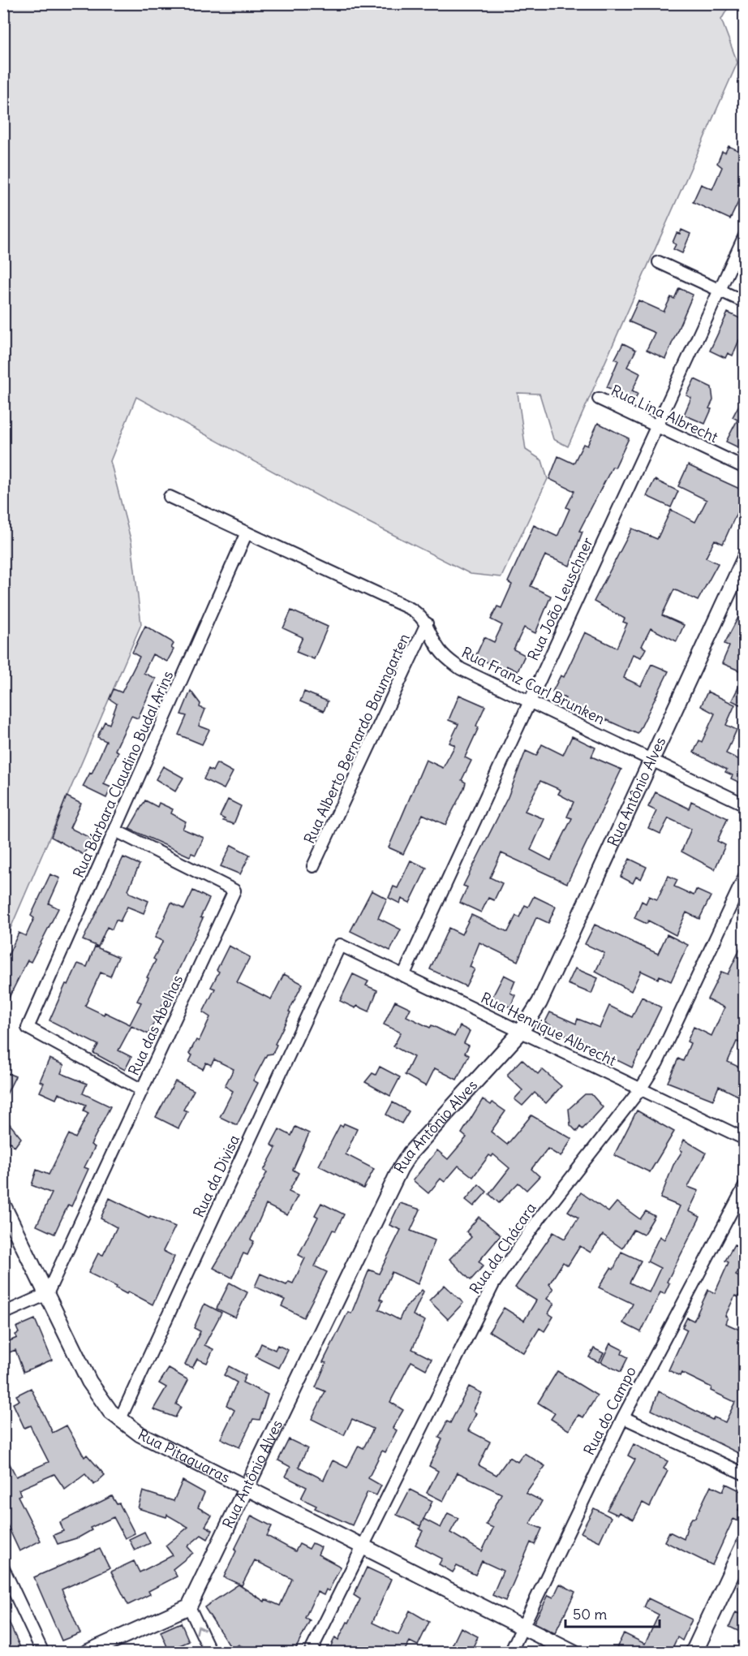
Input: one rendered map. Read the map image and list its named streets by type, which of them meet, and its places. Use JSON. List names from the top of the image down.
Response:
{
  "streets": {
    "street": [
      "Rua Lina Albrecht",
      "Rua João Leuschner",
      "Rua Franz Carl Brunken",
      "Rua Alberto Bernardo Baumgarten",
      "Rua Bárbara Claudino Budal Arins",
      "Rua Antônio Alves",
      "Rua das Abelhas",
      "Rua Henrique Albrecht",
      "Rua da Divisa",
      "Rua da Chácara",
      "Rua do Campo",
      "Rua Pitaguaras"
    ]
  },
  "crossings": [
    ["Rua Lina Albrecht", "Rua João Leuschner"],
    ["Rua João Leuschner", "Rua Franz Carl Brunken"],
    ["Rua João Leuschner", "Rua Henrique Albrecht"],
    ["Rua Franz Carl Brunken", "Rua Alberto Bernardo Baumgarten"],
    ["Rua Franz Carl Brunken", "Rua Bárbara Claudino Budal Arins"],
    ["Rua Franz Carl Brunken", "Rua Antônio Alves"],
    ["Rua Bárbara Claudino Budal Arins", "Rua das Abelhas"],
    ["Rua Antônio Alves", "Rua Henrique Albrecht"],
    ["Rua Antônio Alves", "Rua Pitaguaras"],
    ["Rua das Abelhas", "Rua Pitaguaras"],
    ["Rua Henrique Albrecht", "Rua da Divisa"],
    ["Rua Henrique Albrecht", "Rua da Chácara"],
    ["Rua da Divisa", "Rua Pitaguaras"],
    ["Rua da Chácara", "Rua Pitaguaras"],
    ["Rua do Campo", "Rua Pitaguaras"]
  ],
  "scale_bar": "50 m"
}
